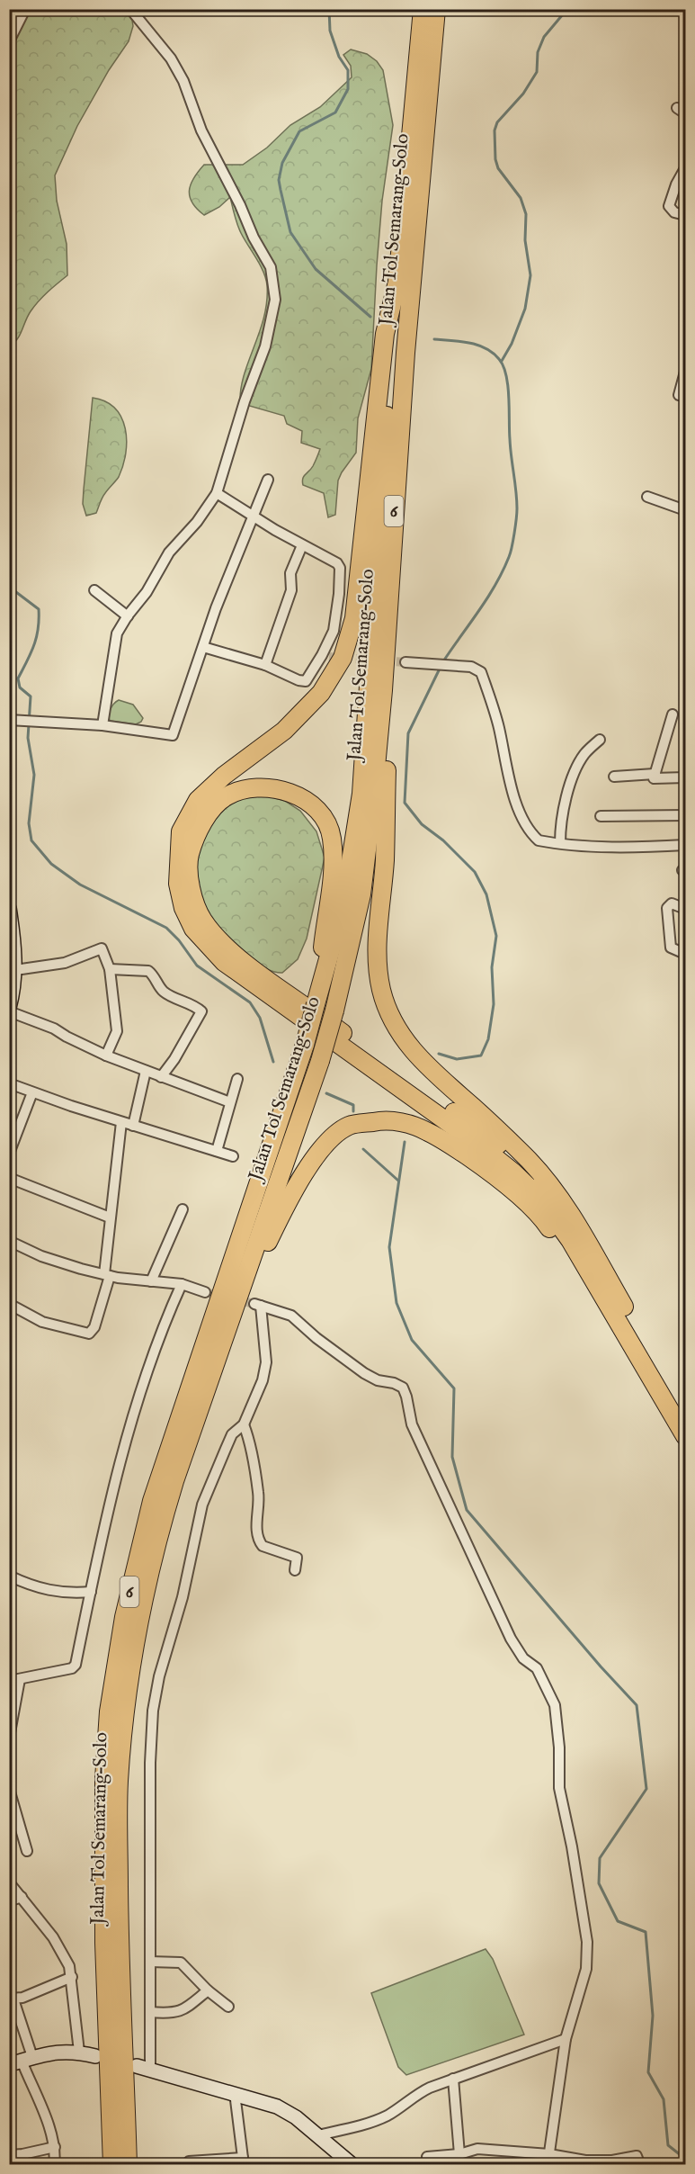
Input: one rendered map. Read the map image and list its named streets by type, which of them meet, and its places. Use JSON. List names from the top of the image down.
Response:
{
  "streets": {
    "highway": ["Jalan Tol Semarang–Solo", "6"]
  }
}
